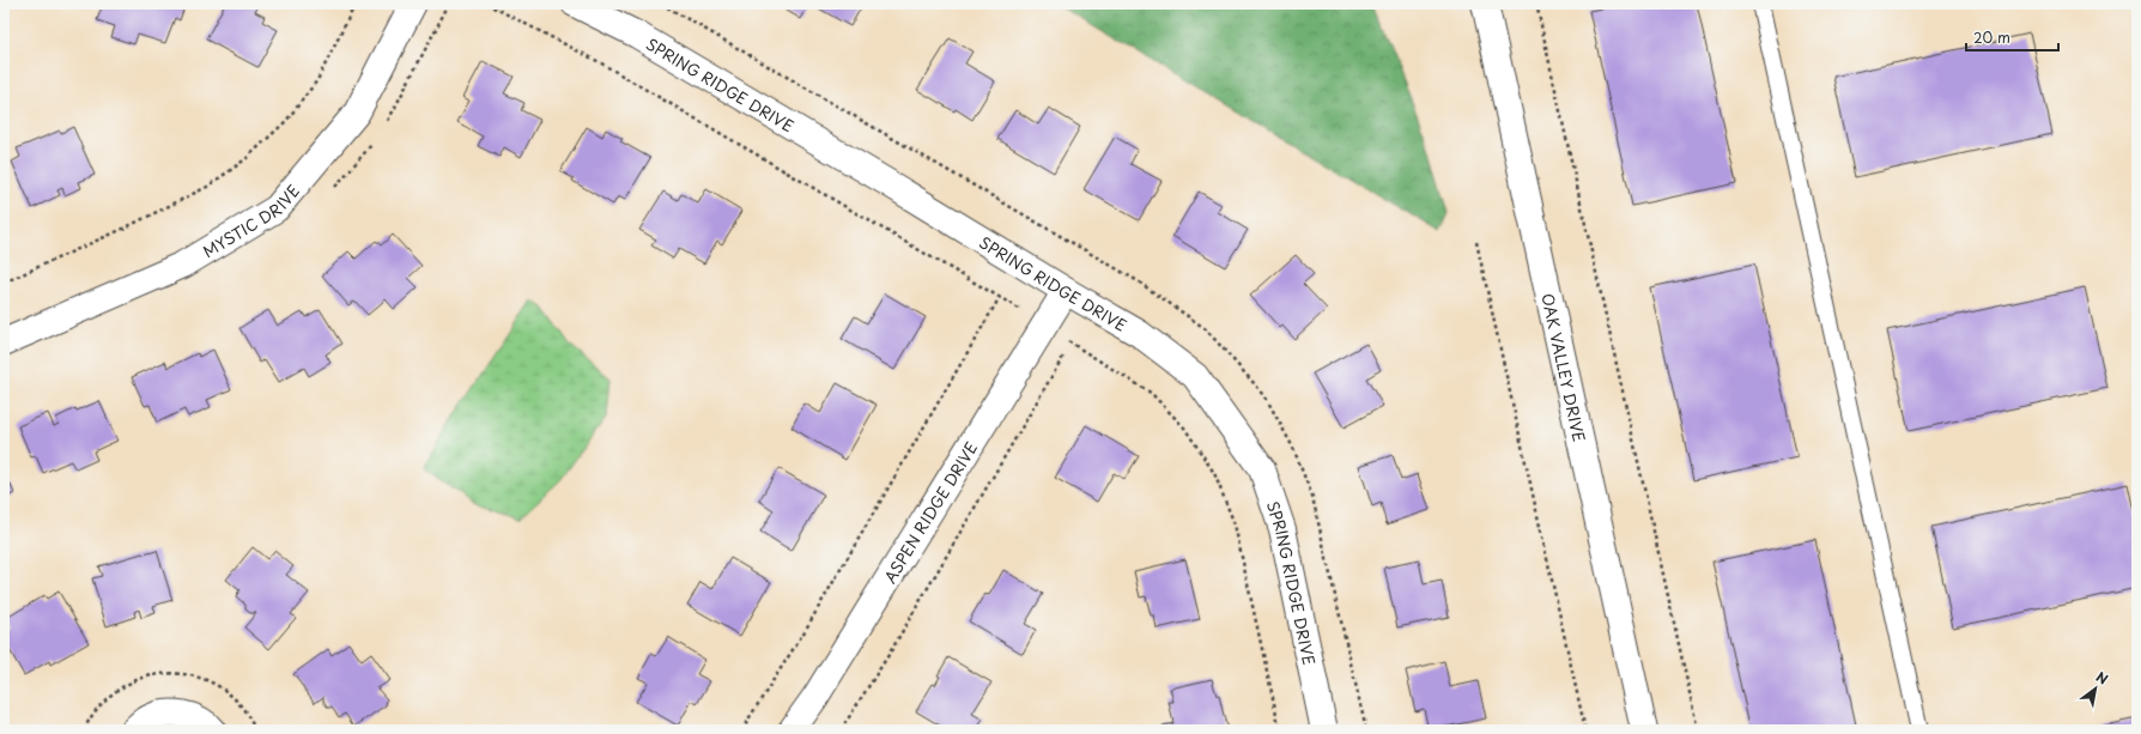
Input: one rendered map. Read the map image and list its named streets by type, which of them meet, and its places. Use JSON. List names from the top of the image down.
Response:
{
  "streets": {
    "street": [
      "SPRING RIDGE DRIVE",
      "MYSTIC DRIVE",
      "OAK VALLEY DRIVE",
      "ASPEN RIDGE DRIVE"
    ]
  },
  "crossings": [
    ["SPRING RIDGE DRIVE", "ASPEN RIDGE DRIVE"]
  ],
  "scale_bar": "20 m",
  "north": "top right"
}
